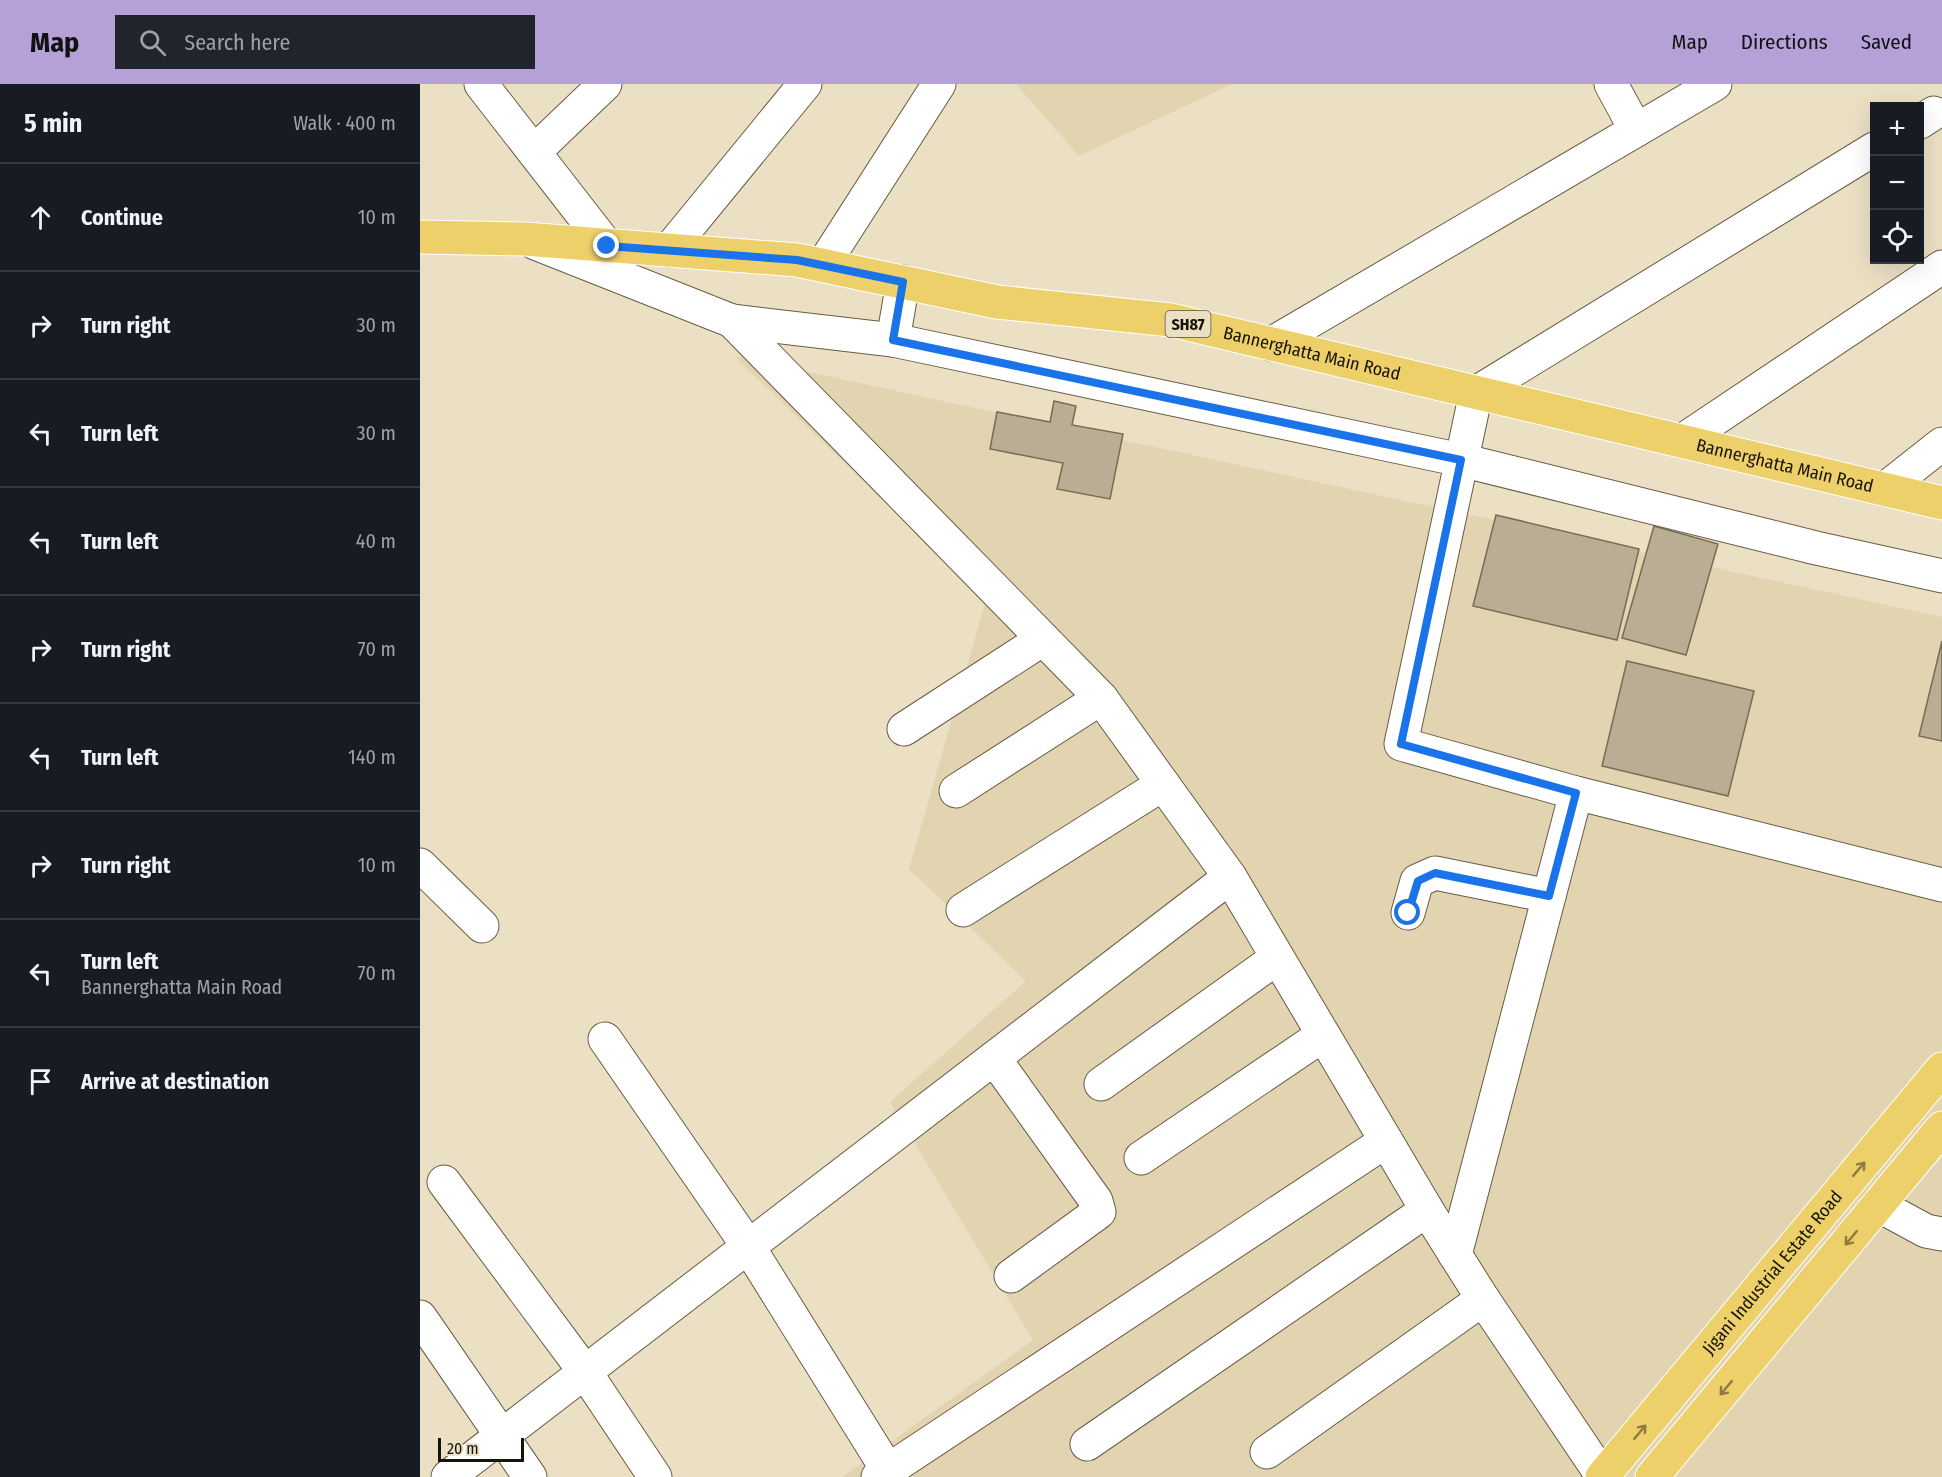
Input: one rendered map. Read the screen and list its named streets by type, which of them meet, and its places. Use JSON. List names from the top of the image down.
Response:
{
  "streets": {
    "main road": ["SH87", "Bannerghatta Main Road", "Jigani Industrial Estate Road"]
  },
  "scale_bar": "20 m",
  "page": {
    "header": "Map",
    "search": "Search here",
    "nav": ["Map", "Directions", "Saved"],
    "heading": ["5 min", "Walk · 400 m"],
    "map_buttons": ["+", "−"],
    "list": [
      ["Continue", "10 m"],
      ["Turn right", "30 m"],
      ["Turn left", "30 m"],
      ["Turn left", "40 m"],
      ["Turn right", "70 m"],
      ["Turn left", "140 m"],
      ["Turn right", "10 m"],
      ["Turn left", "Bannerghatta Main Road", "70 m"],
      "Arrive at destination"
    ],
    "scale": "20 m"
  }
}
